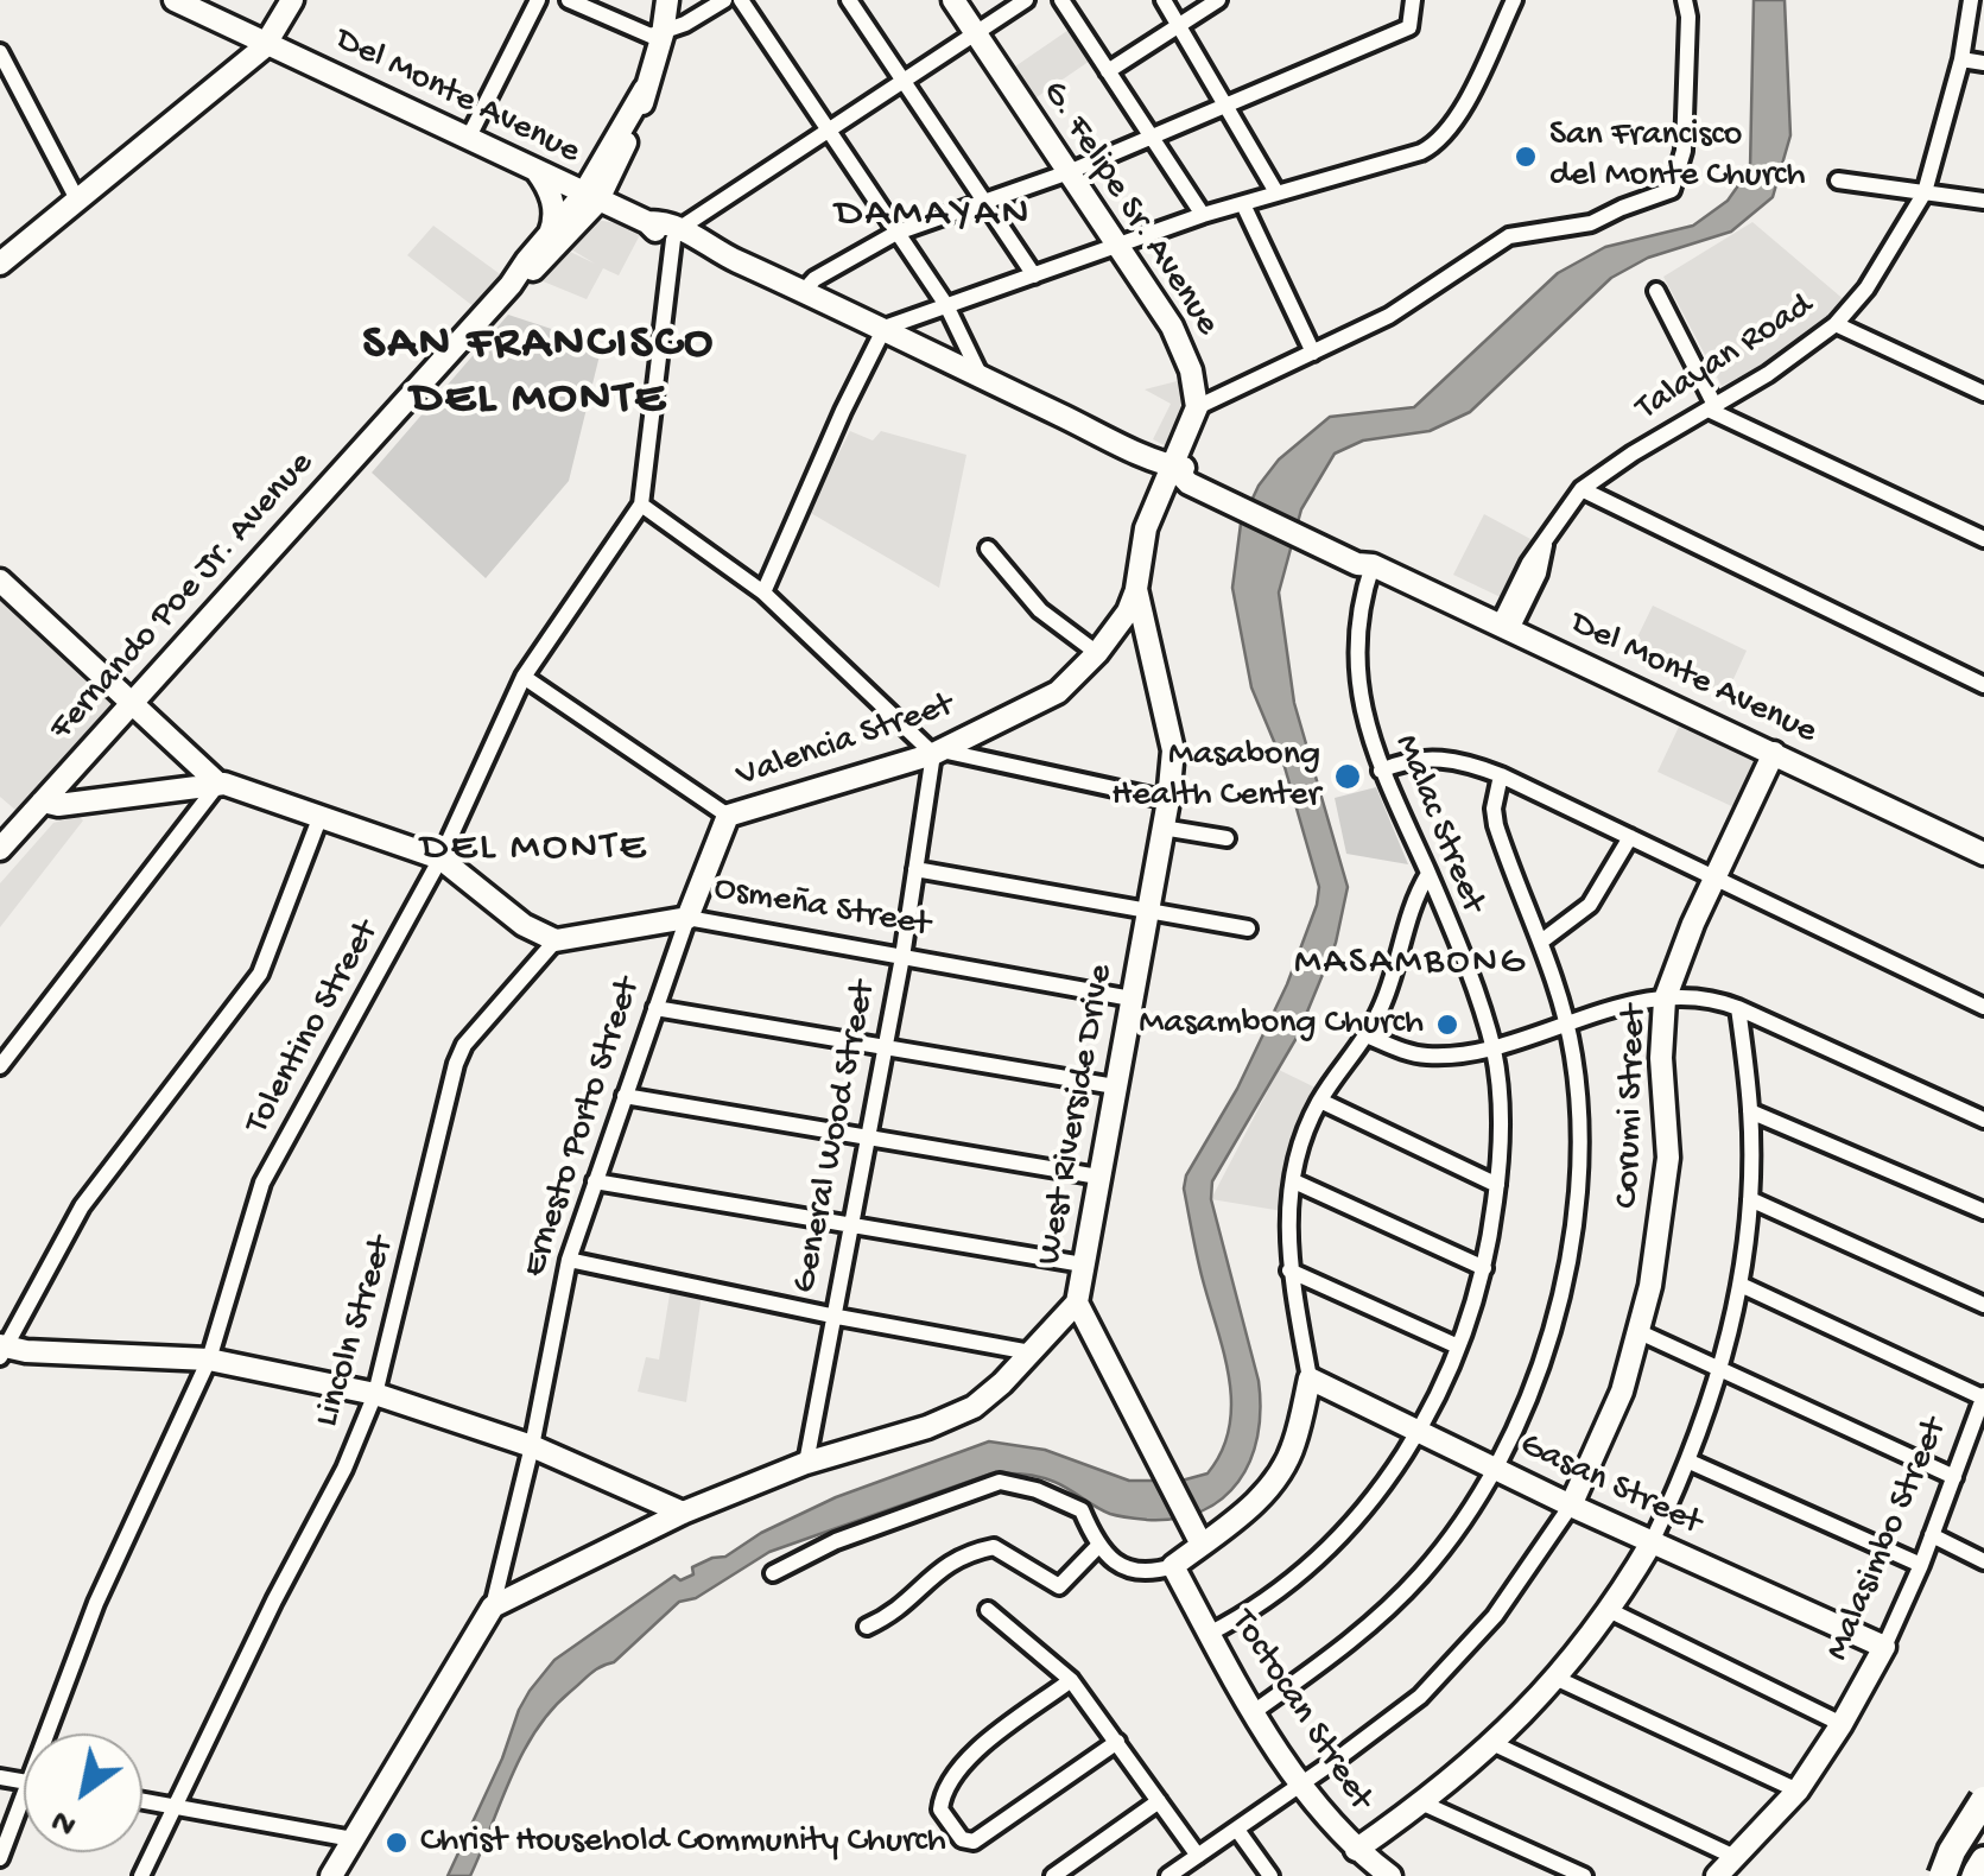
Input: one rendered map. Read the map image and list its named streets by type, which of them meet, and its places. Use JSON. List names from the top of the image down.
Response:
{
  "streets": {
    "street": [
      "Del Monte Avenue",
      "G. Felipe Sr. Avenue",
      "Talayan Road",
      "Fernando Poe Jr. Avenue",
      "Valencia Street",
      "Malac Street",
      "Osmeña Street",
      "Tolentino Street",
      "Corumi Street",
      "West Riverside Drive",
      "Ernesto Porto Street",
      "General Wood Street",
      "Lincoln Street",
      "Gasan Street",
      "Malasimbo Street",
      "Toctocan Street"
    ]
  },
  "crossings": [
    ["Del Monte Avenue", "Talayan Road"],
    ["Del Monte Avenue", "Fernando Poe Jr. Avenue"],
    ["Del Monte Avenue", "Malac Street"],
    ["Del Monte Avenue", "Tolentino Street"],
    ["Del Monte Avenue", "Corumi Street"],
    ["Del Monte Avenue", "West Riverside Drive"],
    ["Valencia Street", "West Riverside Drive"],
    ["Valencia Street", "Ernesto Porto Street"],
    ["Valencia Street", "General Wood Street"],
    ["Malac Street", "Gasan Street"],
    ["Malac Street", "Toctocan Street"],
    ["Osmeña Street", "West Riverside Drive"],
    ["Osmeña Street", "Ernesto Porto Street"],
    ["Osmeña Street", "General Wood Street"],
    ["Osmeña Street", "Lincoln Street"],
    ["Corumi Street", "Gasan Street"],
    ["Corumi Street", "Toctocan Street"],
    ["West Riverside Drive", "Ernesto Porto Street"],
    ["West Riverside Drive", "General Wood Street"],
    ["Gasan Street", "Malasimbo Street"]
  ],
  "districts": [
    "DAMAYAN",
    "SAN FRANCISCO DEL MONTE",
    "DEL MONTE",
    "MASAMBONG"
  ],
  "places": [
    "San Francisco del Monte Church",
    "Masabong Health Center",
    "Masambong Church",
    "Christ Household Community Church"
  ],
  "north": "bottom left"
}
